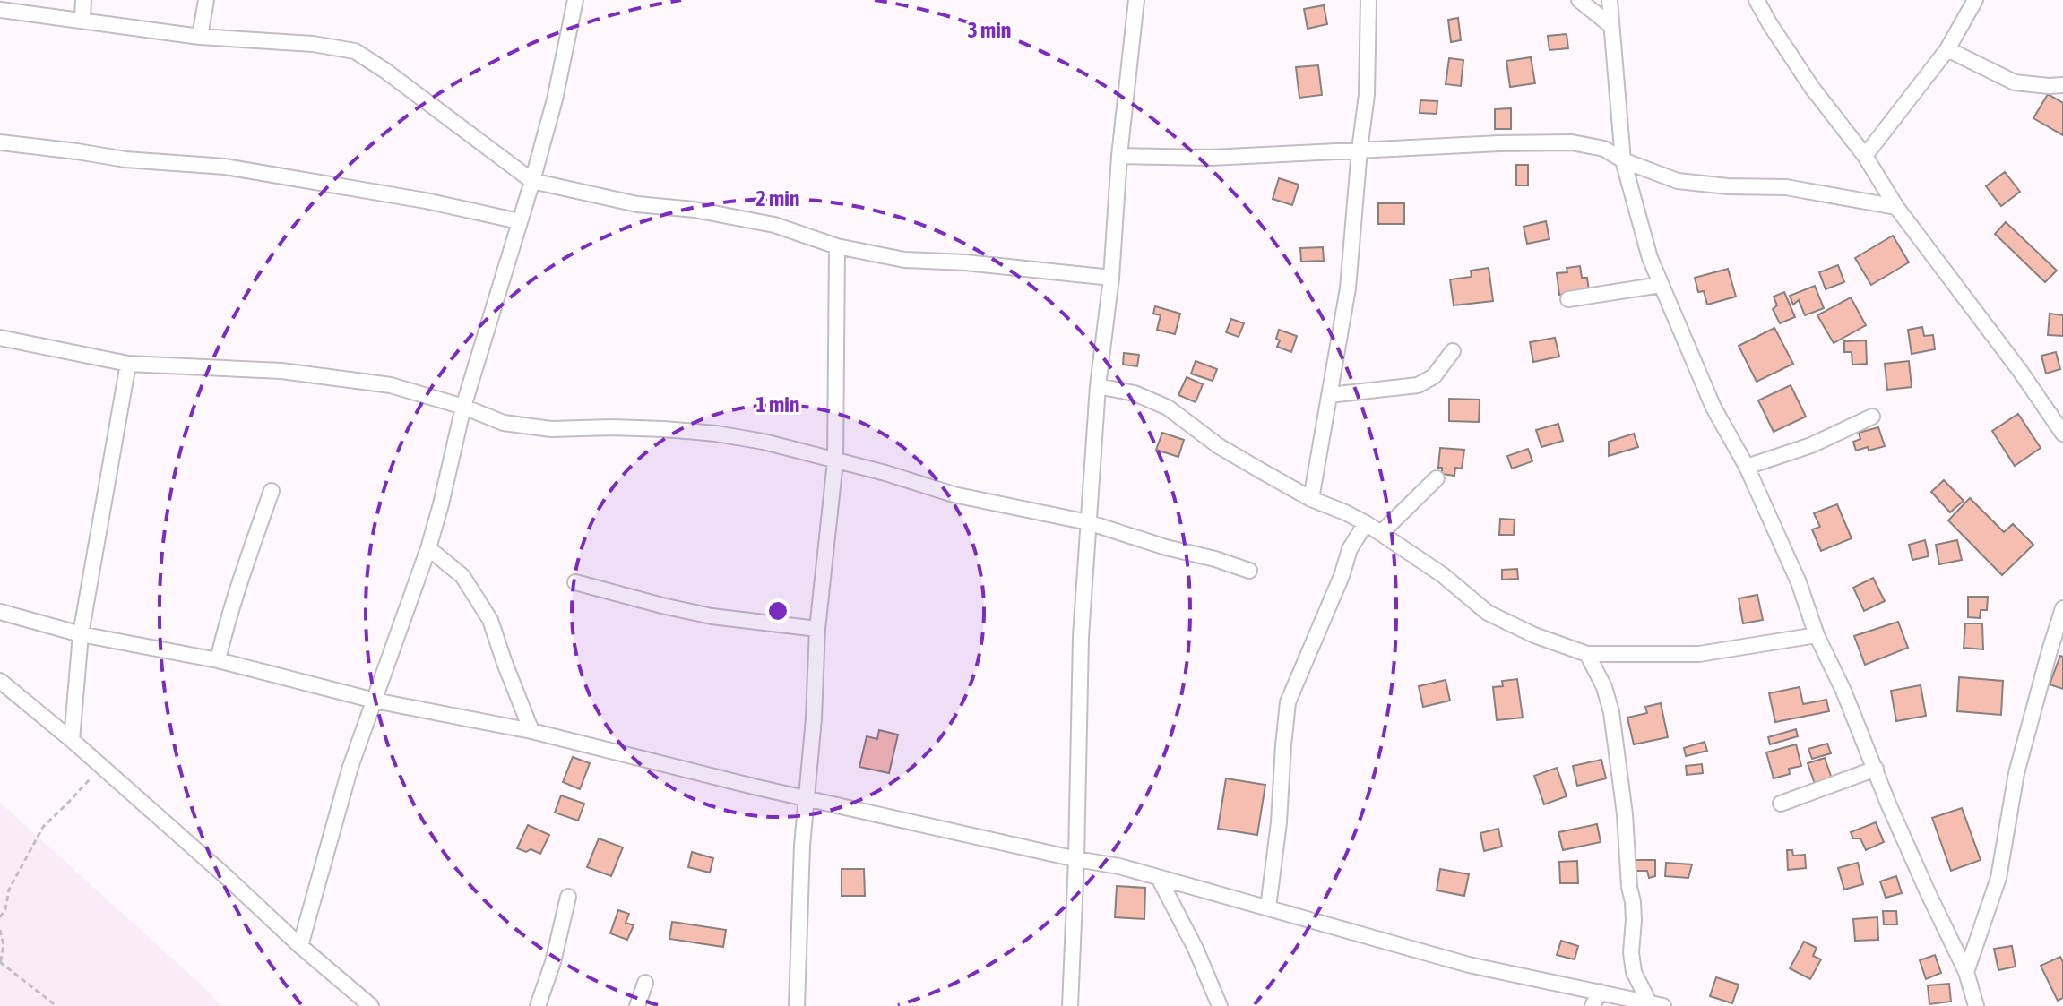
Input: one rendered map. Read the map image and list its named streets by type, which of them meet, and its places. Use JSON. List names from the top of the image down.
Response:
{
  "rings": ["3 min", "2 min", "1 min"]
}
